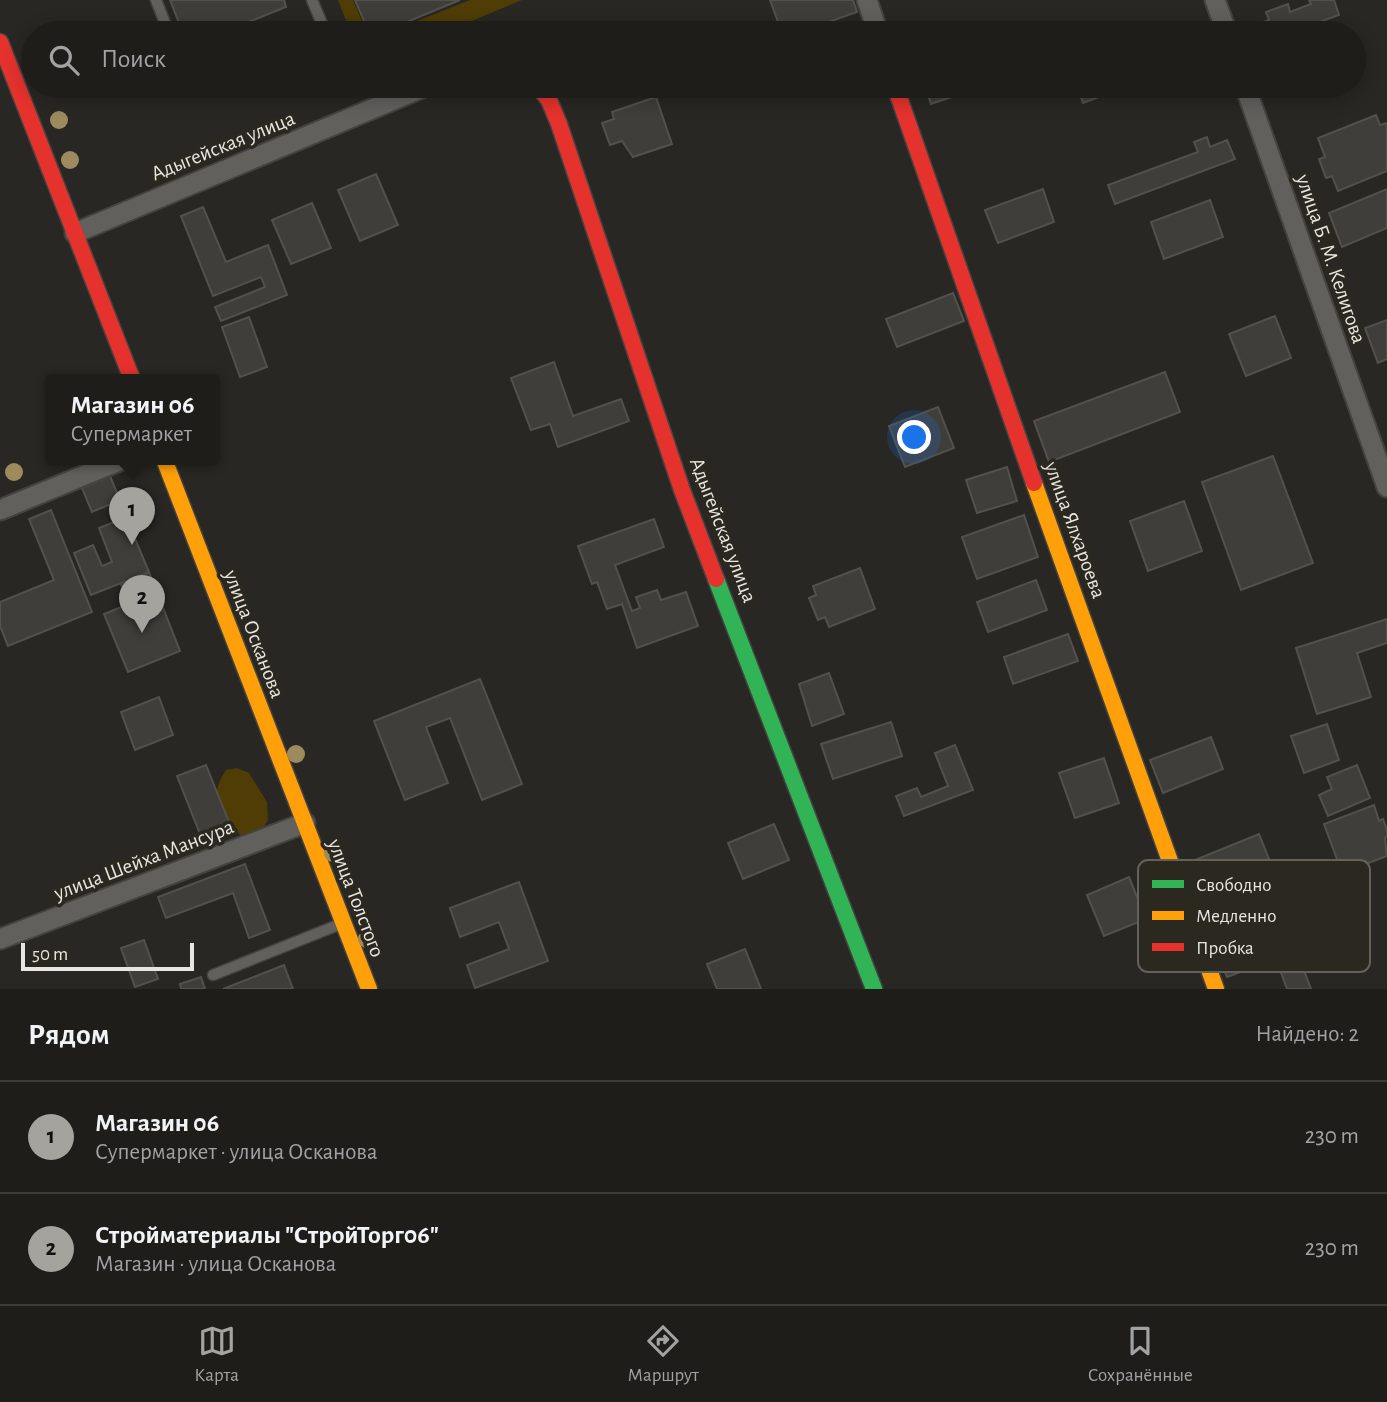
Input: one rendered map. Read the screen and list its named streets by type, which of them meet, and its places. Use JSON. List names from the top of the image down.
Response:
{
  "streets": {
    "street": [
      "Адыгейская улица",
      "улица Б. М. Келигова",
      "улица Ялхароева",
      "улица Осканова",
      "улица Шейха Мансура",
      "улица Толстого"
    ]
  },
  "crossings": [
    ["улица Осканова", "улица Шейха Мансура"],
    ["улица Осканова", "улица Толстого"],
    ["улица Шейха Мансура", "улица Толстого"]
  ],
  "legend": ["Свободно", "Медленно", "Пробка"],
  "scale_bar": "50 m",
  "page": {
    "search": "Поиск",
    "popup": ["Магазин 06", "Супермаркет"],
    "pins": ["1", "2"],
    "scale": "50 m",
    "heading": ["Рядом", "Найдено: 2"],
    "list": [
      {
        "mark": "1",
        "name": "Магазин 06",
        "note": "Супермаркет · улица Осканова",
        "value": "230 m"
      },
      {
        "mark": "2",
        "name": "Стройматериалы \"СтройТорг06\"",
        "note": "Магазин · улица Осканова",
        "value": "230 m"
      }
    ],
    "nav": ["Карта", "Маршрут", "Сохранённые"]
  }
}
